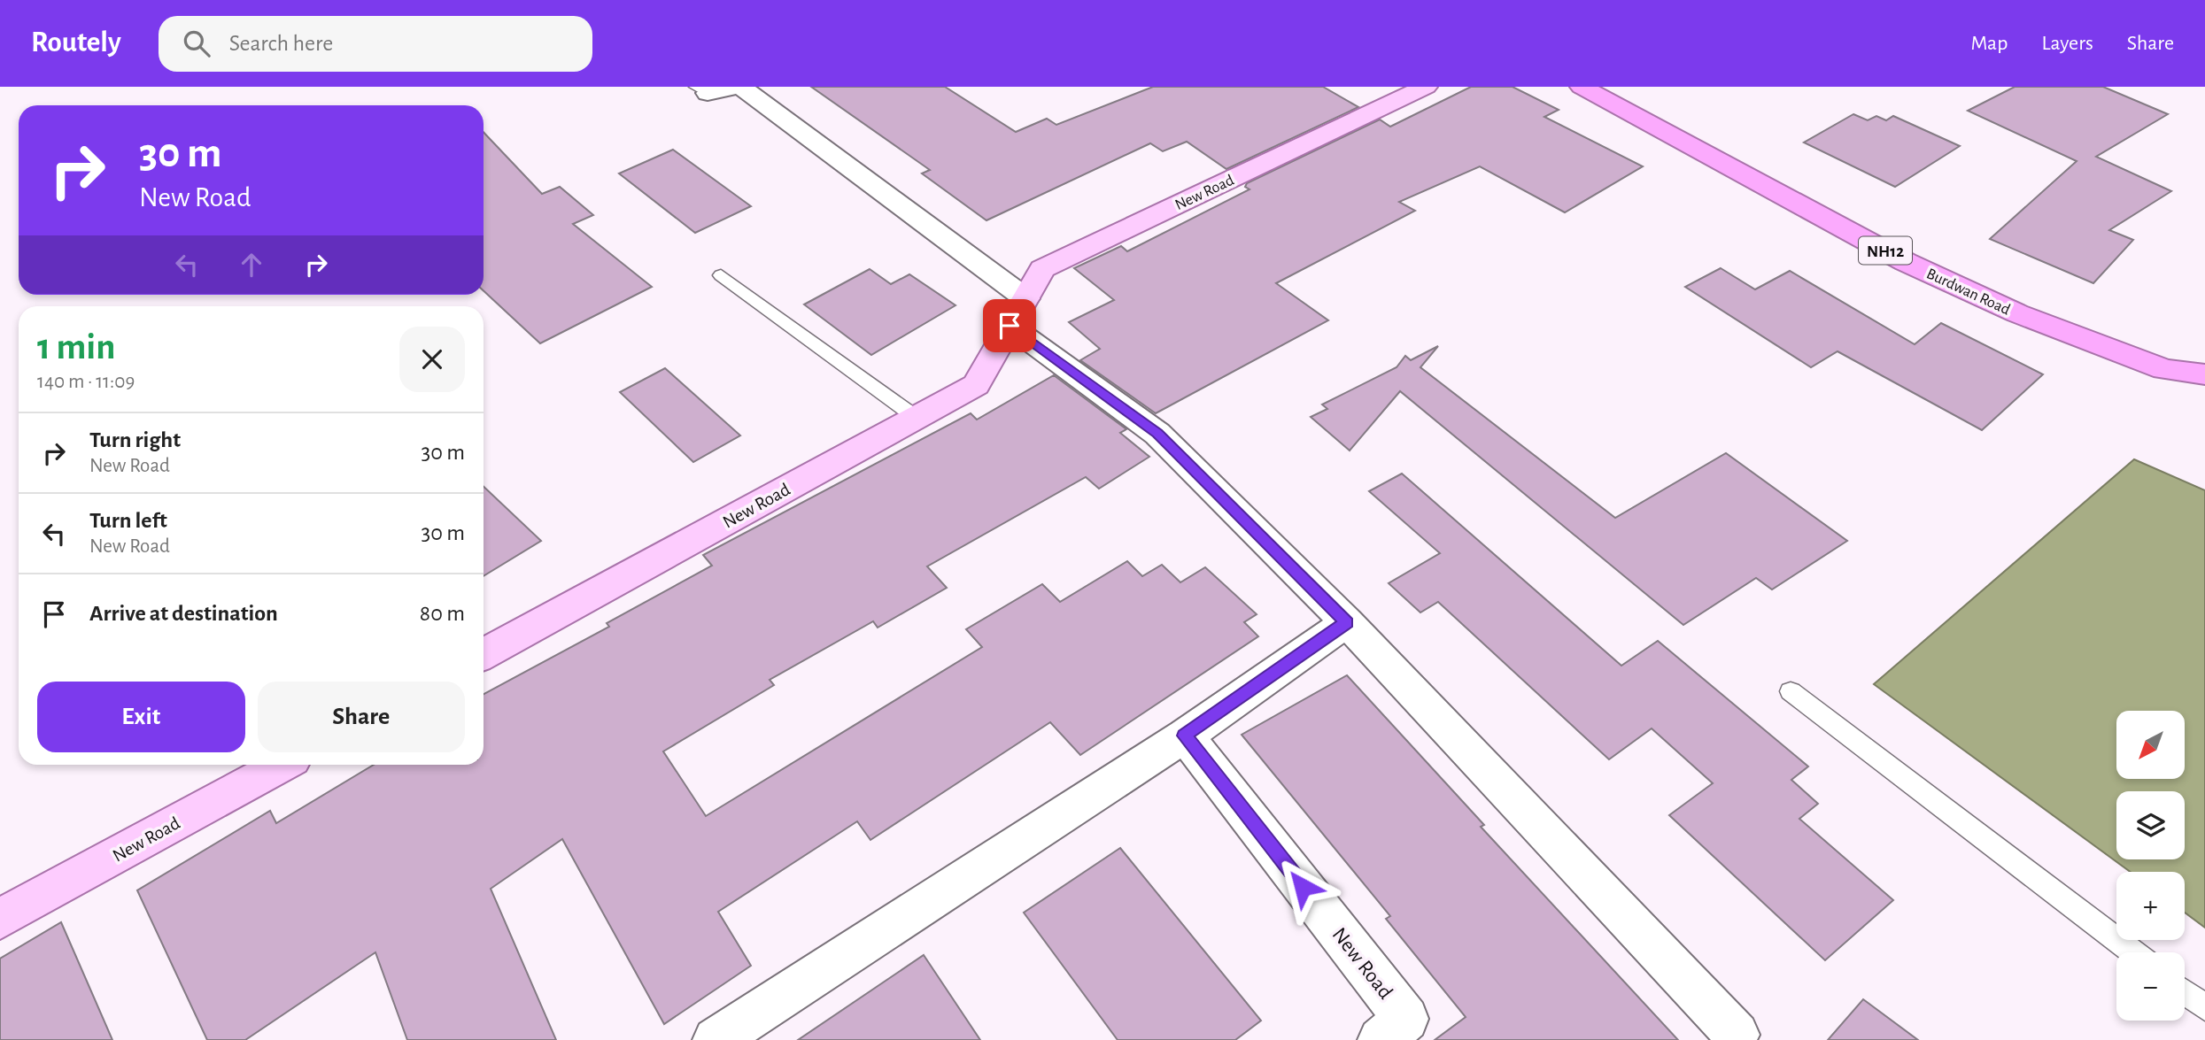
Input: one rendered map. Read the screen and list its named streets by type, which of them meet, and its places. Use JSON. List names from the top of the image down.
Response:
{
  "streets": {
    "highway": ["NH12", "Burdwan Road"],
    "main road": ["New Road"]
  },
  "north": "bottom left",
  "page": {
    "header": "Routely",
    "search": "Search here",
    "nav": ["Map", "Layers", "Share"],
    "turn": ["30 m", "New Road"],
    "heading": ["1 min", "140 m · 11:09"],
    "list": [
      {
        "name": "Turn right",
        "note": "New Road",
        "value": "30 m"
      },
      {
        "name": "Turn left",
        "note": "New Road",
        "value": "30 m"
      },
      {
        "name": "Arrive at destination",
        "value": "80 m"
      }
    ],
    "buttons": ["Exit", "Share"],
    "map_buttons": ["+", "−"]
  }
}
